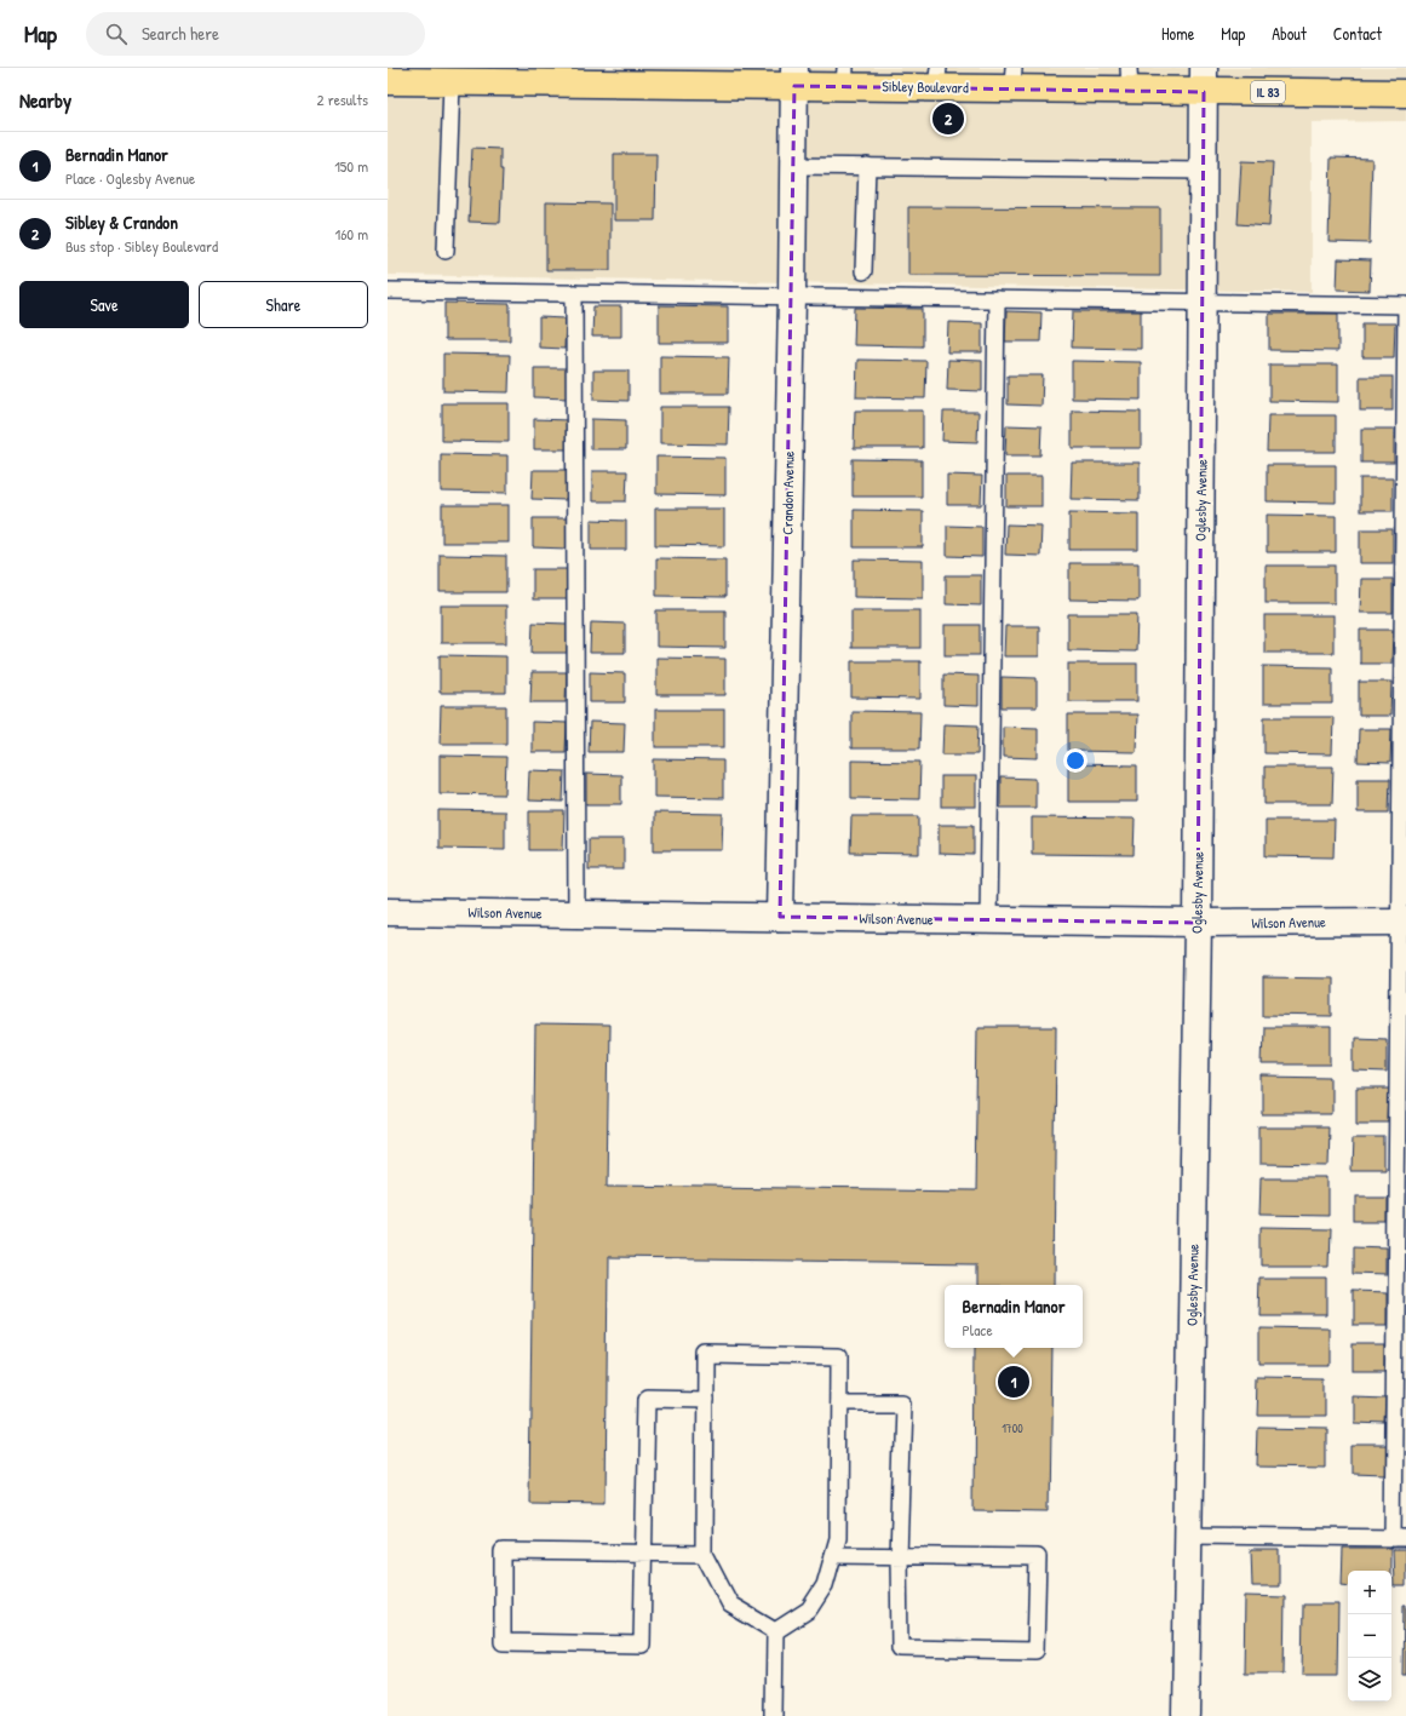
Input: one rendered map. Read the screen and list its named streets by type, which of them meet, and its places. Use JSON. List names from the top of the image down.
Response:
{
  "streets": {
    "main road": ["Sibley Boulevard", "IL 83"],
    "street": ["Crandon Avenue", "Oglesby Avenue", "Wilson Avenue"]
  },
  "crossings": [
    ["Sibley Boulevard", "Crandon Avenue"],
    ["Sibley Boulevard", "Oglesby Avenue"],
    ["Crandon Avenue", "Wilson Avenue"],
    ["Oglesby Avenue", "Wilson Avenue"]
  ],
  "house_numbers": ["1700"],
  "page": {
    "header": "Map",
    "search": "Search here",
    "nav": [
      "Home",
      "Map",
      "About",
      "Contact"
    ],
    "heading": ["Nearby", "2 results"],
    "pins": ["2", "1"],
    "list": [
      {
        "mark": "1",
        "name": "Bernadin Manor",
        "note": "Place · Oglesby Avenue",
        "value": "150 m"
      },
      {
        "mark": "2",
        "name": "Sibley & Crandon",
        "note": "Bus stop · Sibley Boulevard",
        "value": "160 m"
      }
    ],
    "buttons": ["Save", "Share"],
    "popup": ["Bernadin Manor", "Place"],
    "map_buttons": ["+", "−"]
  }
}
